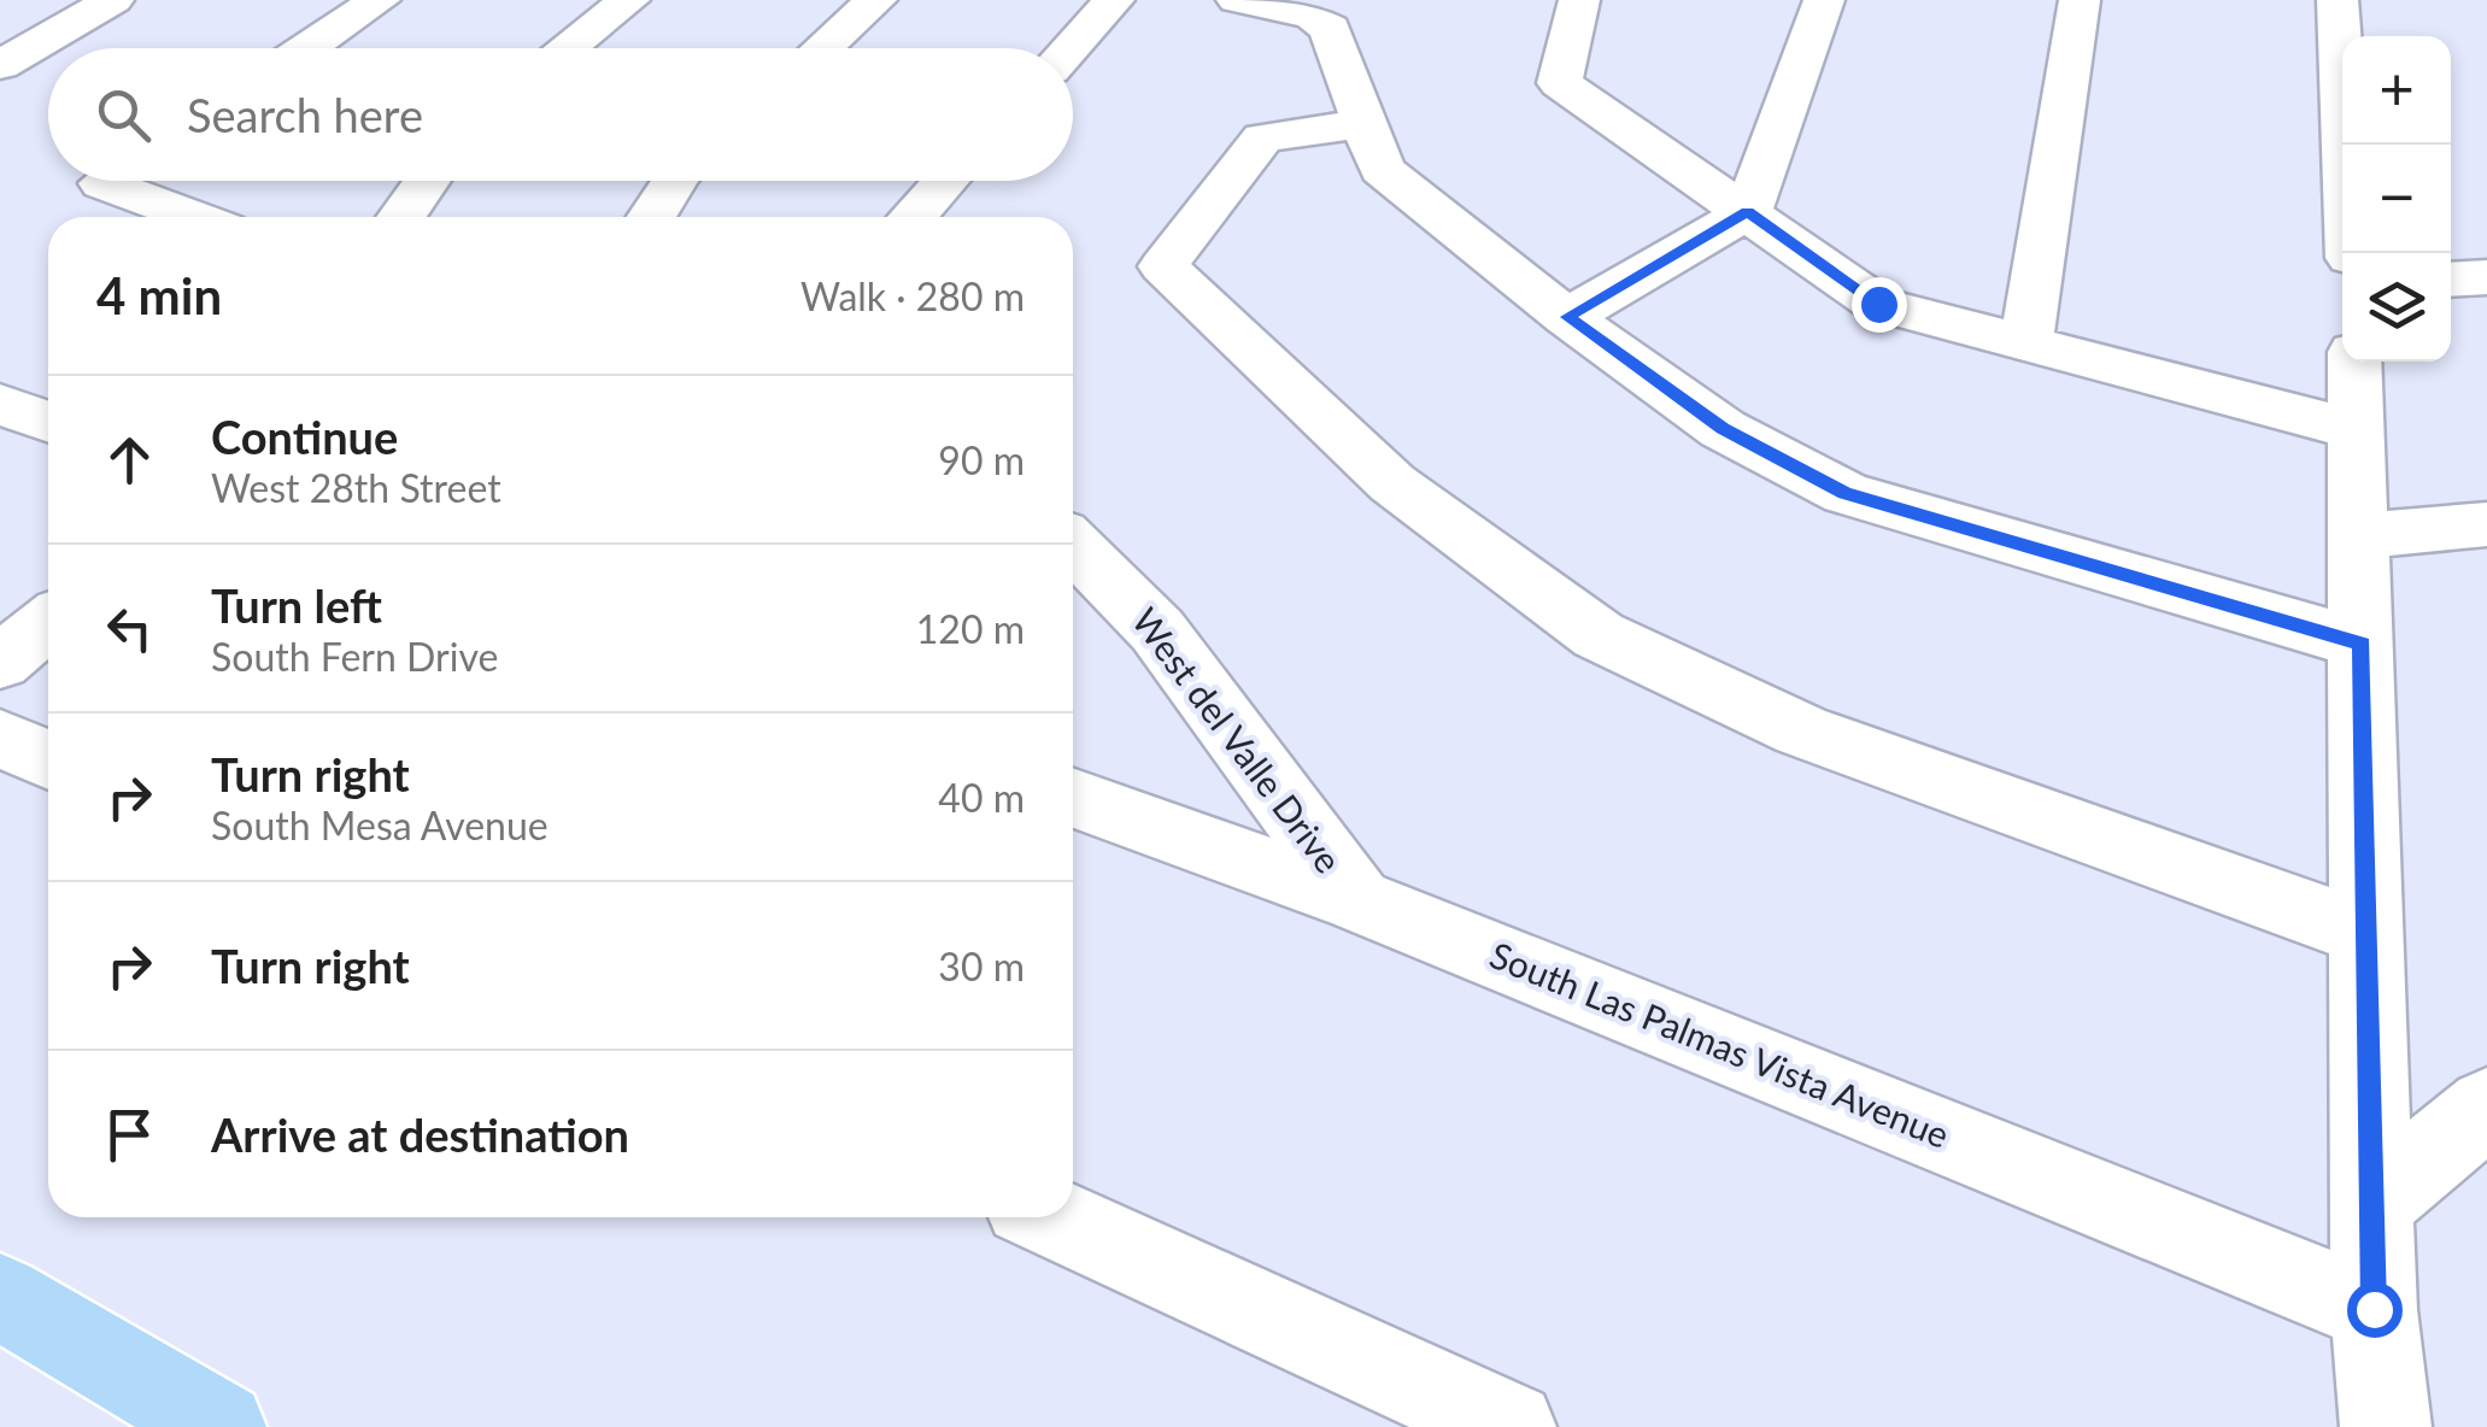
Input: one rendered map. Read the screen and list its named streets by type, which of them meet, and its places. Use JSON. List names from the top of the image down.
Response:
{
  "streets": {
    "street": ["West del Valle Drive", "South Las Palmas Vista Avenue"]
  },
  "crossings": [
    ["West del Valle Drive", "South Las Palmas Vista Avenue"]
  ],
  "page": {
    "map_buttons": ["+", "−"],
    "search": "Search here",
    "heading": ["4 min", "Walk · 280 m"],
    "list": [
      ["Continue", "West 28th Street", "90 m"],
      ["Turn left", "South Fern Drive", "120 m"],
      ["Turn right", "South Mesa Avenue", "40 m"],
      ["Turn right", "30 m"],
      "Arrive at destination"
    ]
  }
}
